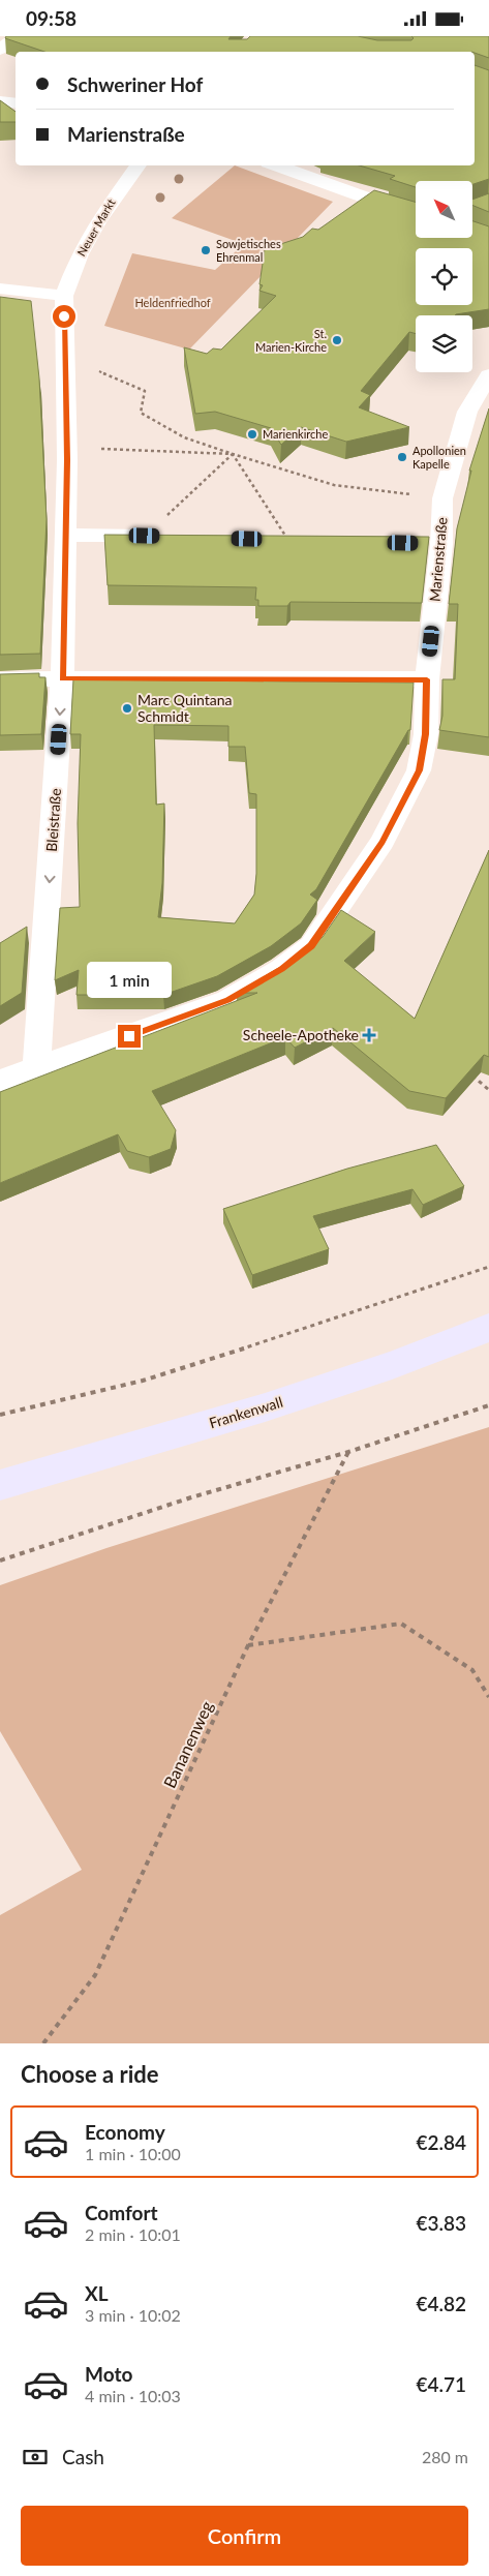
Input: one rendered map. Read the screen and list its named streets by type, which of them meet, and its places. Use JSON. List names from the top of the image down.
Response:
{
  "streets": {
    "main road": ["Frankenwall"],
    "street": ["Neuer Markt", "Marienstraße", "Bleistraße"],
    "path": ["Bananenweg"]
  },
  "crossings": [
    ["Neuer Markt", "Bleistraße"],
    ["Marienstraße", "Bleistraße"]
  ],
  "one_way": ["Bleistraße"],
  "parks": ["Heldenfriedhof"],
  "places": {
    "other": [
      "Sowjetisches Ehrenmal",
      "St. Marien-Kirche",
      "Marienkirche",
      "Apollonien Kapelle",
      "Marc Quintana Schmidt"
    ],
    "health": ["Scheele-Apotheke"]
  },
  "north": "top left",
  "page": {
    "status": "09:58",
    "banner": ["Schweriner Hof", "Marienstraße"],
    "bubble": "1 min",
    "heading": "Choose a ride",
    "list": [
      {
        "name": "Economy",
        "note": "1 min · 10:00",
        "value": "€2.84"
      },
      {
        "name": "Comfort",
        "note": "2 min · 10:01",
        "value": "€3.83"
      },
      {
        "name": "XL",
        "note": "3 min · 10:02",
        "value": "€4.82"
      },
      {
        "name": "Moto",
        "note": "4 min · 10:03",
        "value": "€4.71"
      }
    ],
    "pay": ["Cash", "280 m"],
    "buttons": "Confirm"
  }
}
